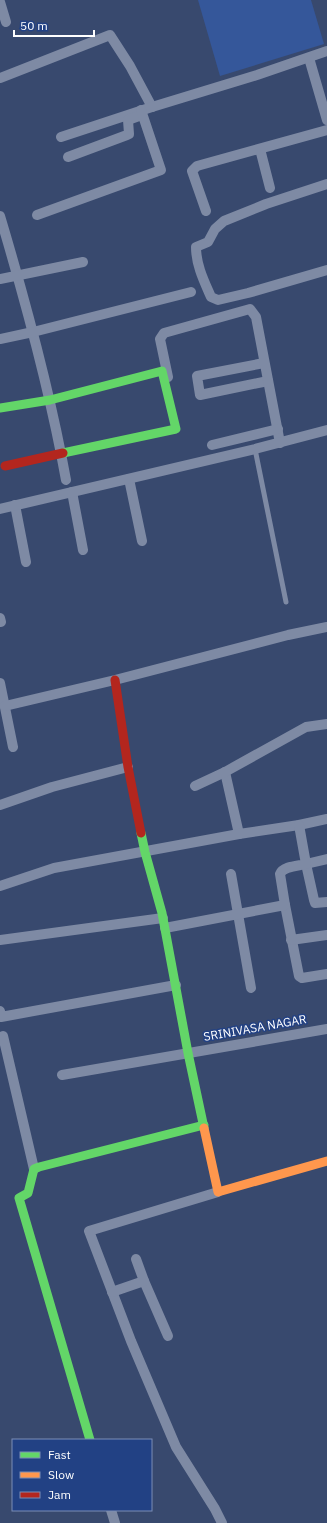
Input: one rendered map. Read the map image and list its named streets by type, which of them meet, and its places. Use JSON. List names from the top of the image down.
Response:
{
  "streets": {
    "street": ["SRINIVASA NAGAR"]
  },
  "legend": ["Fast", "Slow", "Jam"],
  "scale_bar": "50 m"
}
